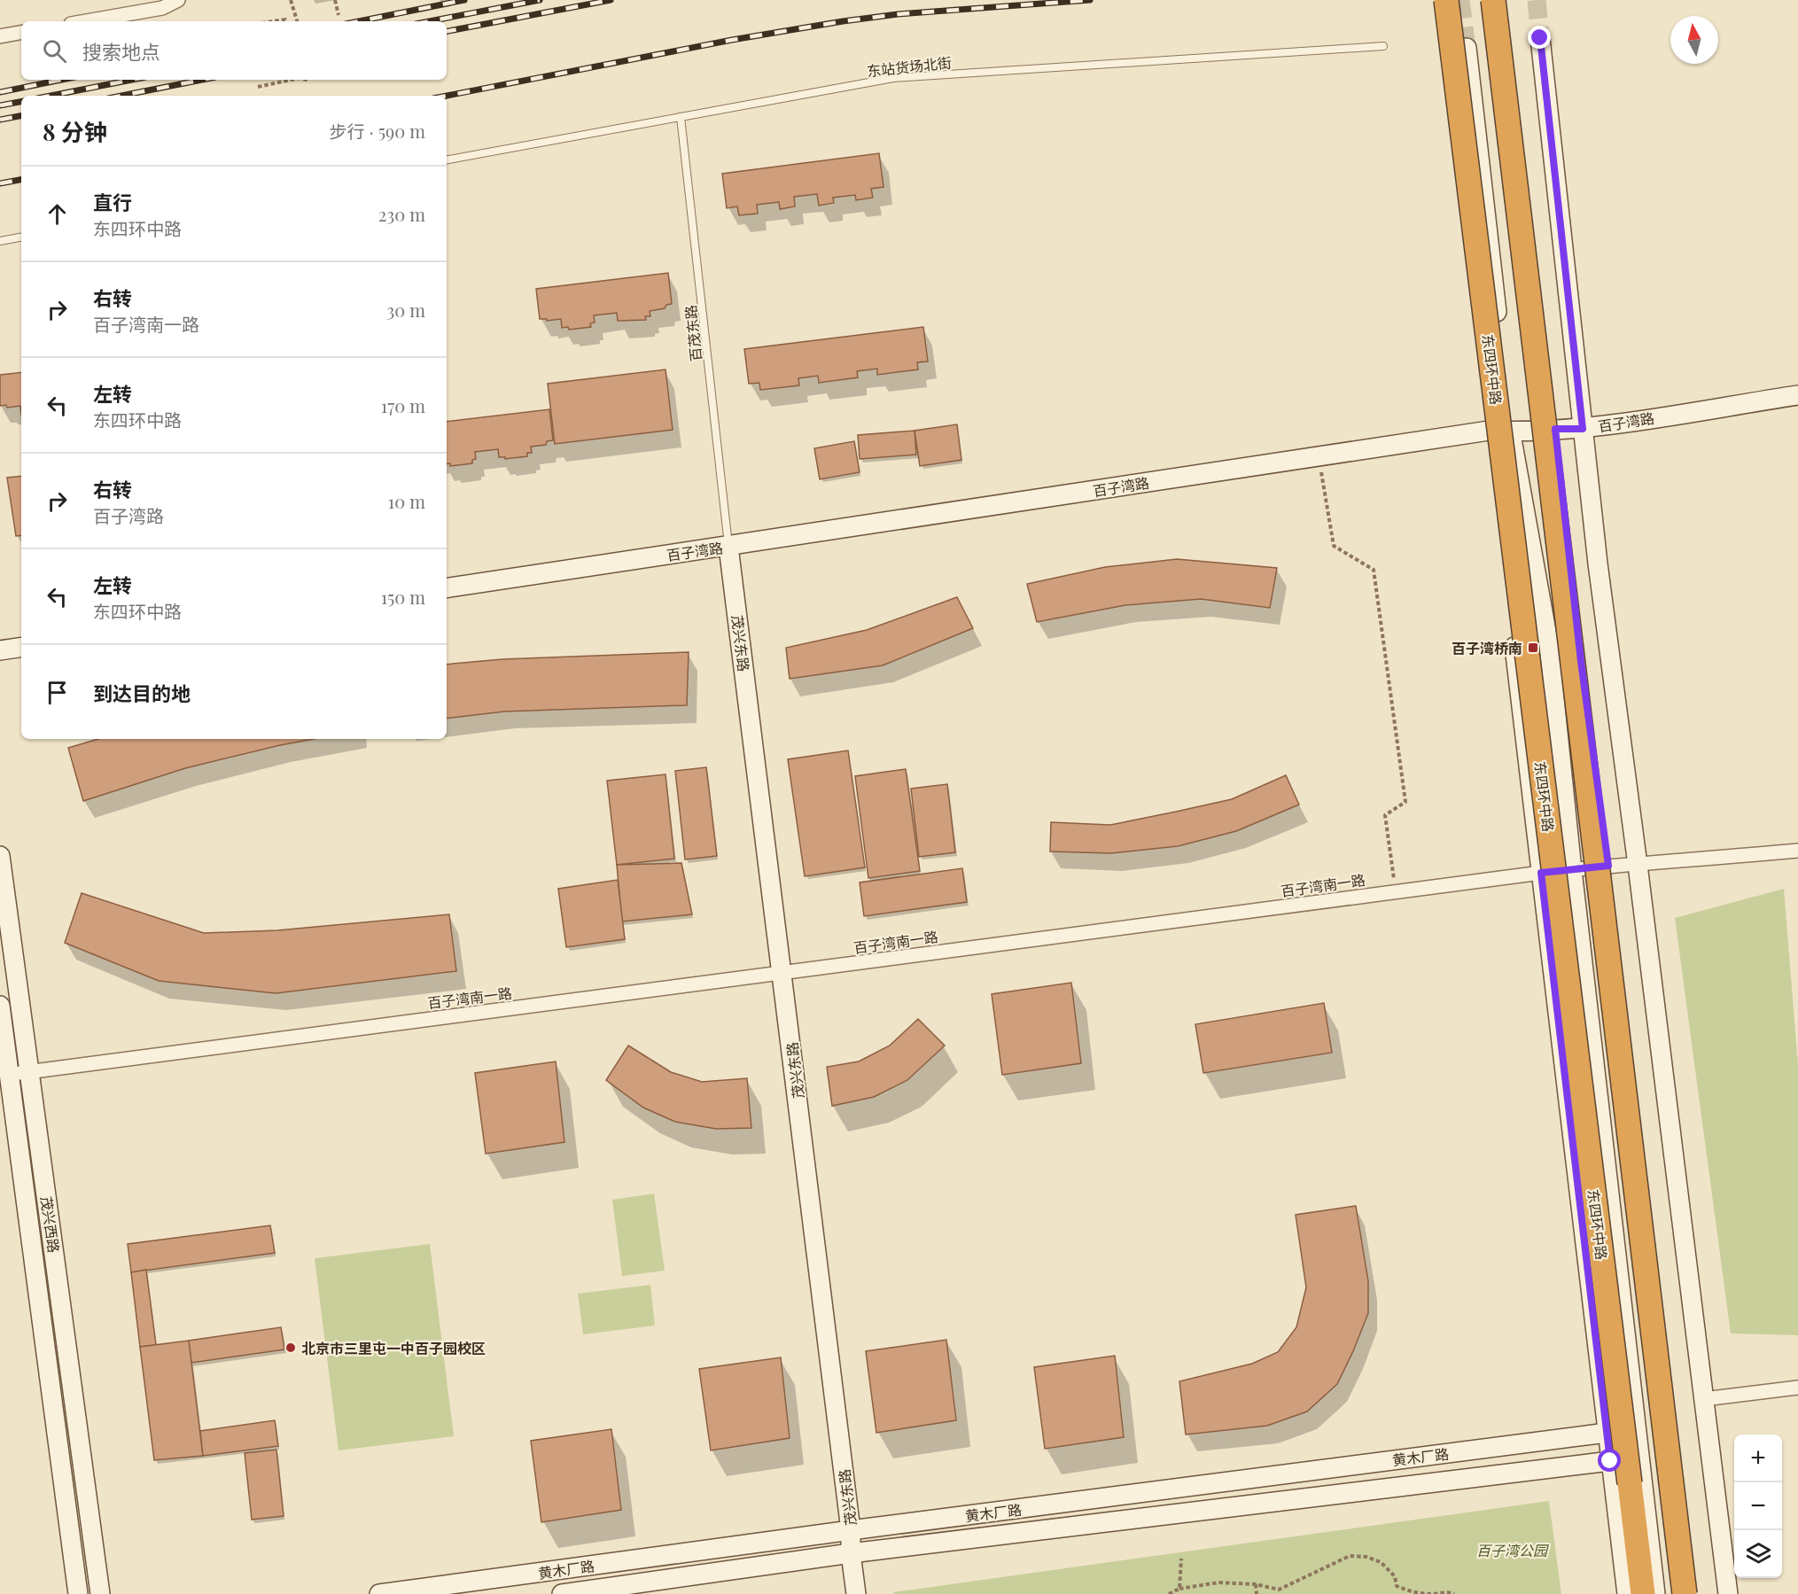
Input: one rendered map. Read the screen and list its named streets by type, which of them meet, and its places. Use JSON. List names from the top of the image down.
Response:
{
  "streets": {
    "highway": ["东四环中路"],
    "main road": [
      "百子湾路",
      "茂兴东路",
      "茂兴西路",
      "黄木厂路"
    ],
    "street": ["百子湾南一路"],
    "lane": ["东站货场北街", "百茂东路"]
  },
  "crossings": [
    ["东站货场北街", "百茂东路"],
    ["百茂东路", "百子湾路"],
    ["百茂东路", "茂兴东路"],
    ["东四环中路", "百子湾路"],
    ["东四环中路", "百子湾南一路"],
    ["东四环中路", "黄木厂路"],
    ["百子湾路", "茂兴东路"],
    ["茂兴东路", "百子湾南一路"],
    ["茂兴东路", "黄木厂路"],
    ["百子湾南一路", "茂兴西路"]
  ],
  "parks": ["百子湾公园"],
  "places": {
    "transit": ["百子湾桥南"],
    "other": ["北京市三里屯一中百子园校区"]
  },
  "north": "top",
  "page": {
    "search": "搜索地点",
    "heading": ["8 分钟", "步行 · 590 m"],
    "list": [
      ["直行", "东四环中路", "230 m"],
      ["右转", "百子湾南一路", "30 m"],
      ["左转", "东四环中路", "170 m"],
      ["右转", "百子湾路", "10 m"],
      ["左转", "东四环中路", "150 m"],
      "到达目的地"
    ],
    "map_buttons": ["+", "−"]
  }
}
